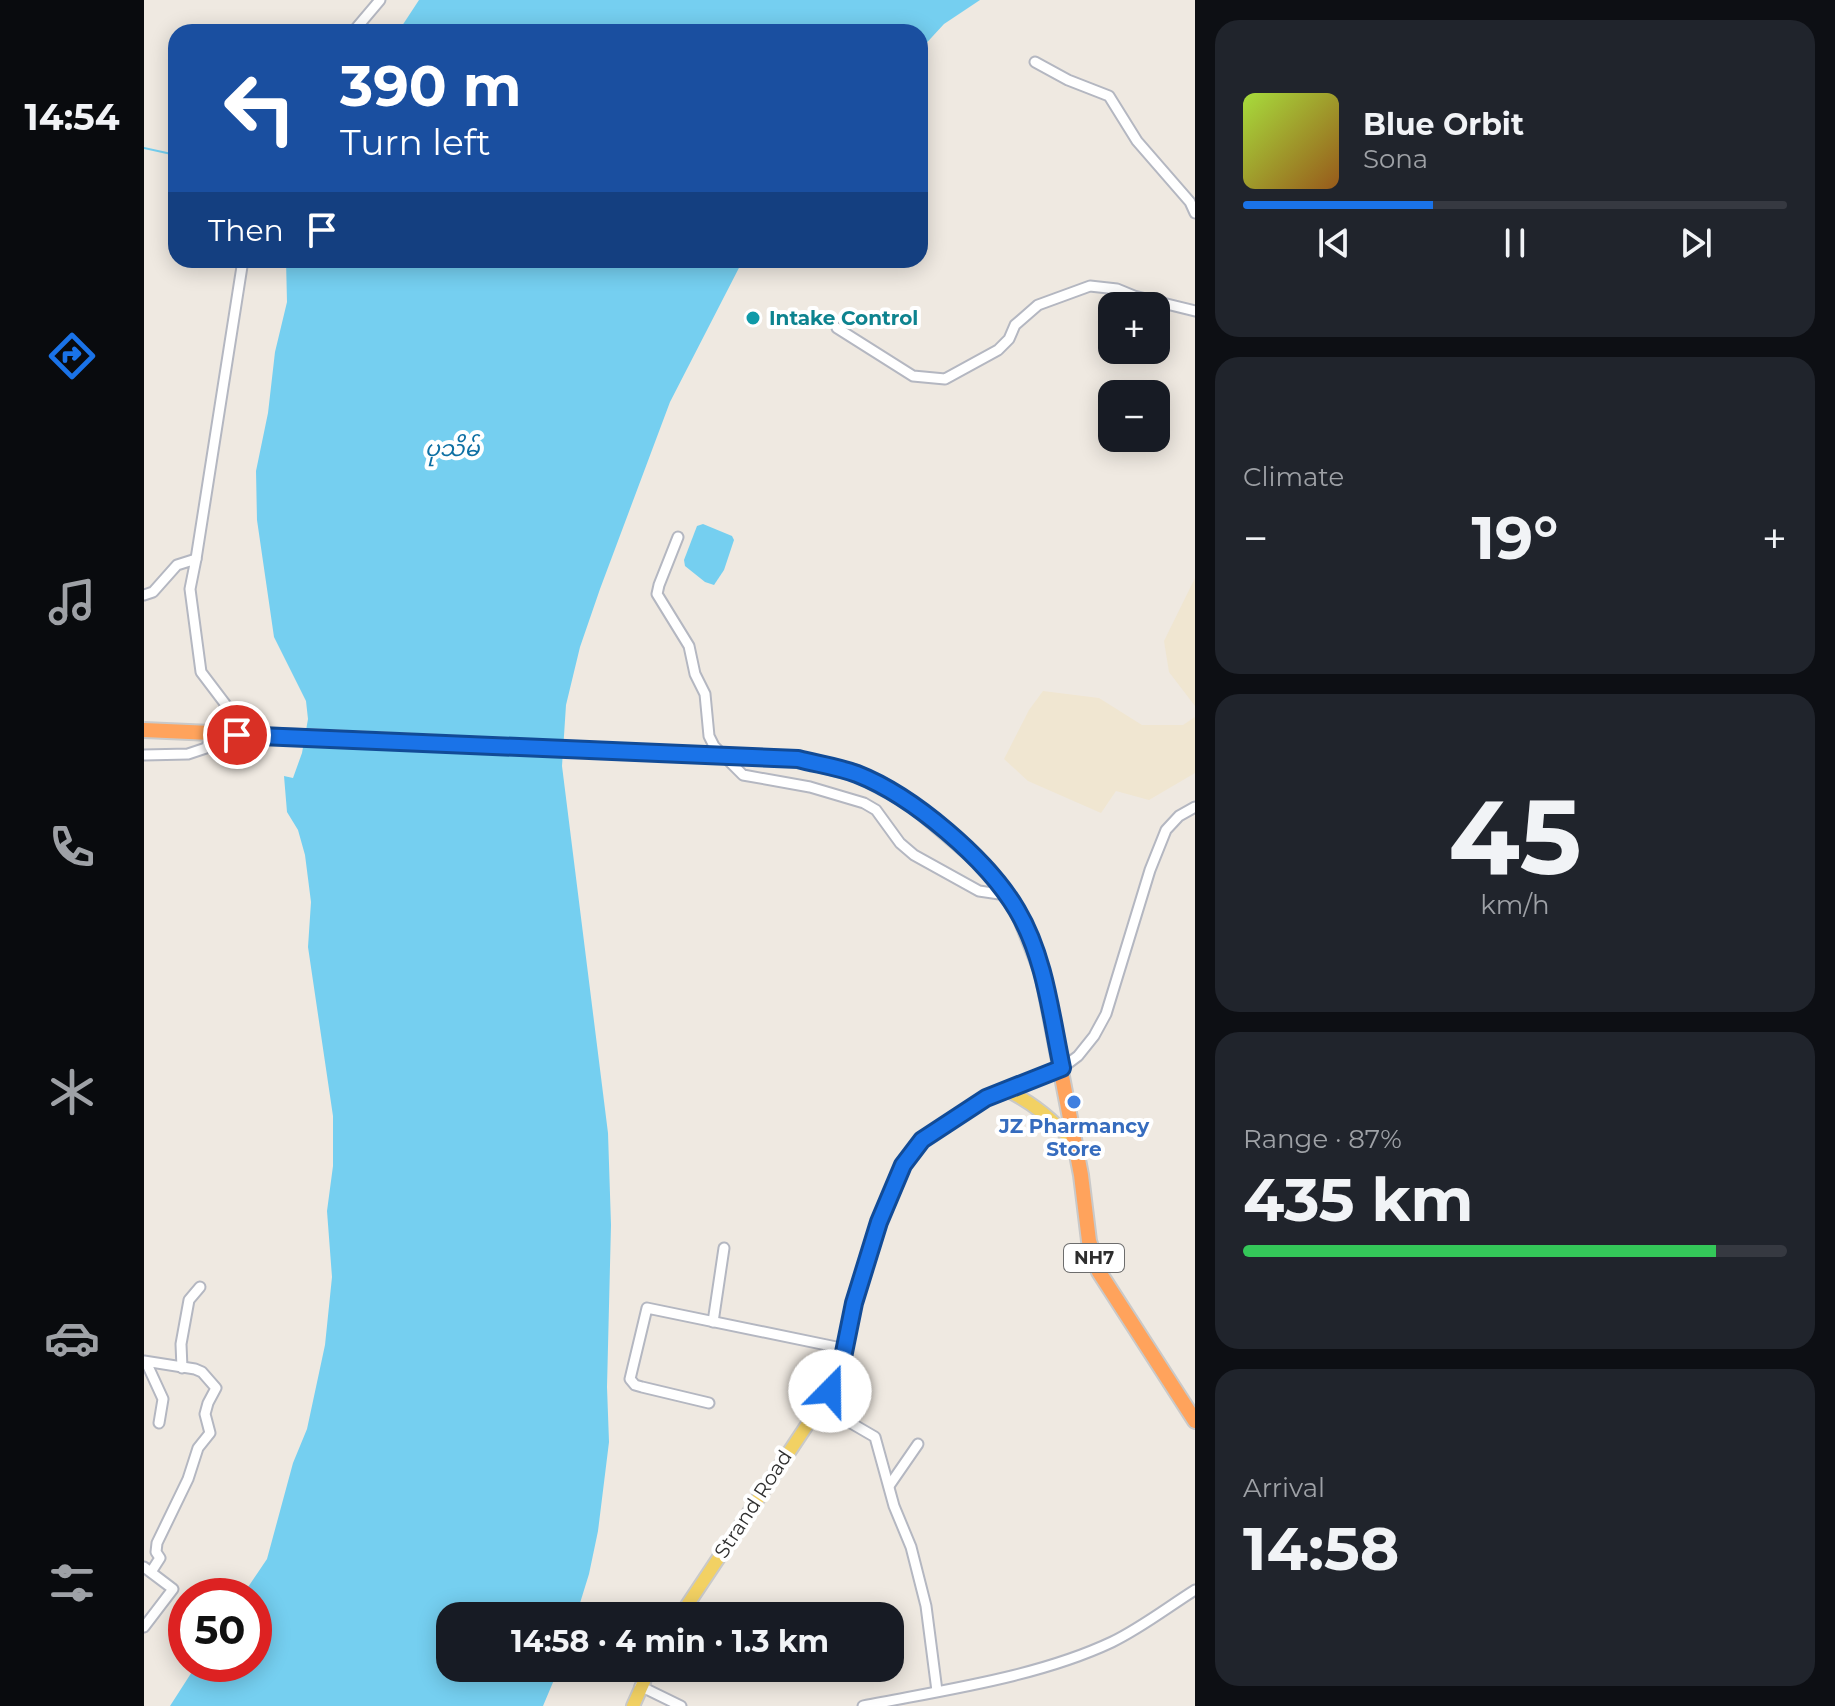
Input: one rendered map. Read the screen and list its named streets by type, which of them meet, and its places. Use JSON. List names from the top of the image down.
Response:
{
  "streets": {
    "highway": ["NH7"],
    "main road": ["Strand Road"]
  },
  "crossings": [
    ["NH7", "Strand Road"]
  ],
  "water": ["ပုသိမ်"],
  "places": ["Intake Control", "JZ Pharmancy Store"],
  "page": {
    "tabs": "14:54",
    "turn": ["390 m", "Turn left"],
    "song": ["Blue Orbit", "Sona"],
    "then": "Then",
    "map_buttons": ["+", "−"],
    "tile": [
      "Climate",
      ["45", "km/h"],
      ["Range · 87%", "435 km"],
      ["Arrival", "14:58"]
    ],
    "heat": ["−", "19°", "+"],
    "limit": "50",
    "trip": "14:58 · 4 min · 1.3 km"
  }
}
